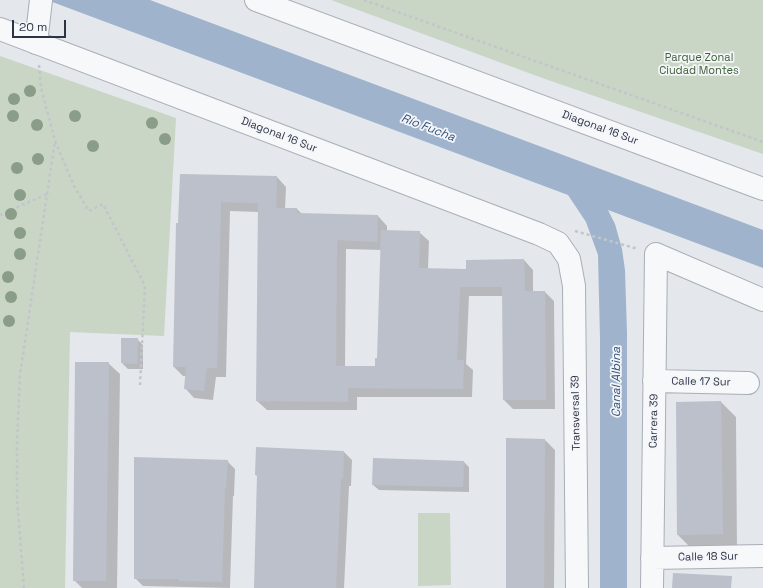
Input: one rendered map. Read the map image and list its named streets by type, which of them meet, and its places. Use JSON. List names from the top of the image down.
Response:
{
  "streets": {
    "street": [
      "Diagonal 16 Sur",
      "Calle 17 Sur",
      "Transversal 39",
      "Carrera 39",
      "Calle 18 Sur"
    ]
  },
  "crossings": [
    ["Diagonal 16 Sur", "Transversal 39"],
    ["Calle 17 Sur", "Carrera 39"],
    ["Carrera 39", "Calle 18 Sur"]
  ],
  "water": ["Río Fucha", "Canal Albina"],
  "parks": ["Parque Zonal Ciudad Montes"],
  "scale_bar": "20 m"
}
